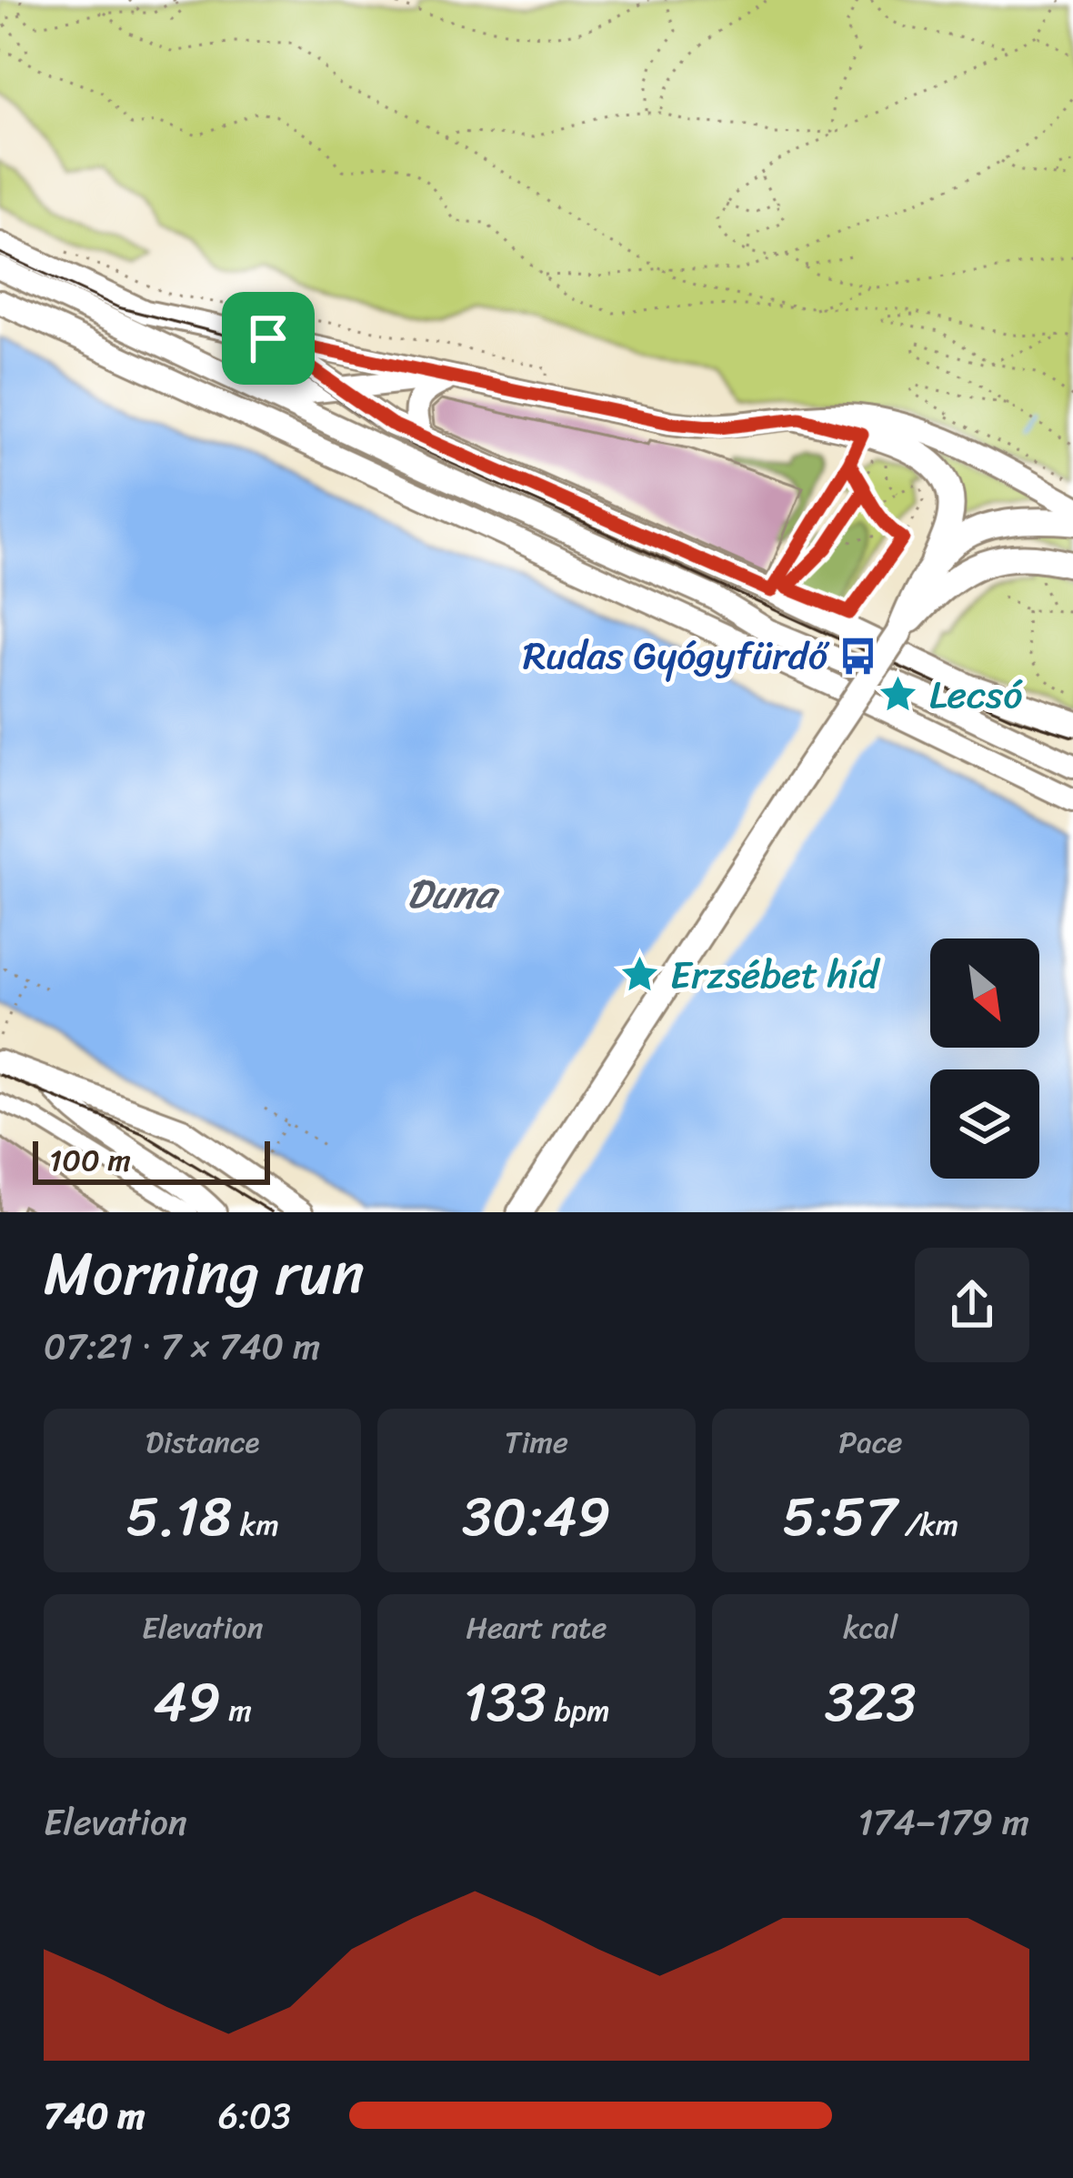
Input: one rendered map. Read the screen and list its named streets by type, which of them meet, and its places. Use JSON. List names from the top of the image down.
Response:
{
  "water": ["Duna"],
  "places": {
    "bus stop": ["Rudas Gyógyfürdő"],
    "place": ["Lecsó", "Erzsébet híd"]
  },
  "scale_bar": "100 m",
  "north": "bottom right",
  "page": {
    "scale": "100 m",
    "heading": ["Morning run", "07:21 · 7 × 740 m"],
    "stats": [
      ["Distance", "5.18 km"],
      ["Time", "30:49"],
      ["Pace", "5:57 /km"],
      ["Elevation", "49 m"],
      ["Heart rate", "133 bpm"],
      ["kcal", "323"]
    ],
    "chart": ["Elevation", "174–179 m"],
    "list": [
      {
        "name": "740 m",
        "note": "6:03"
      }
    ]
  }
}
